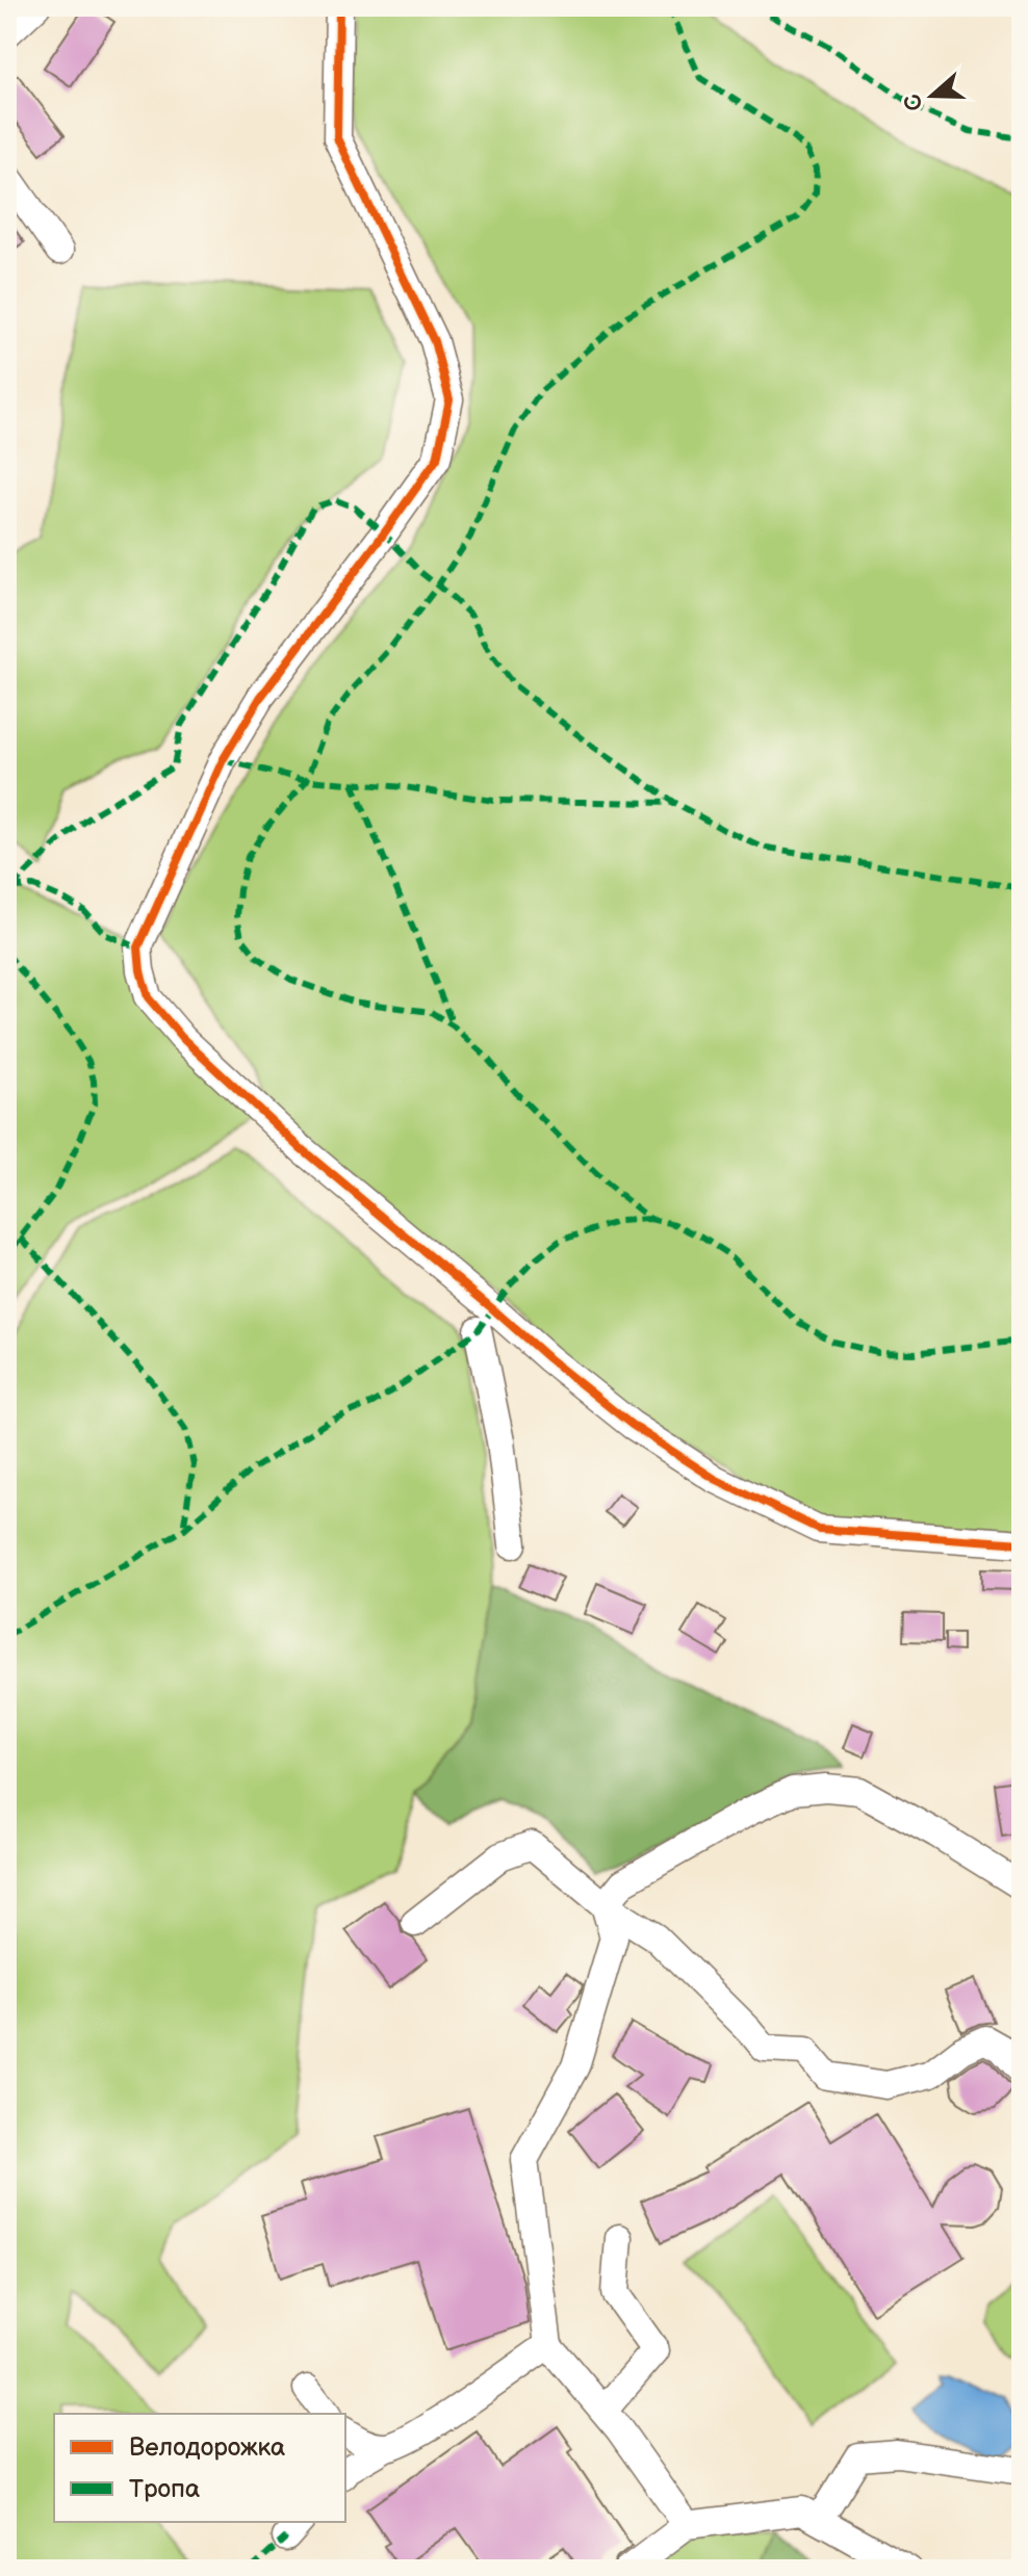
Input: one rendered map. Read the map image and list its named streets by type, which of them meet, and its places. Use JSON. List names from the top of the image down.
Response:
{
  "legend": ["Велодорожка", "Тропа"],
  "north": "left"
}
